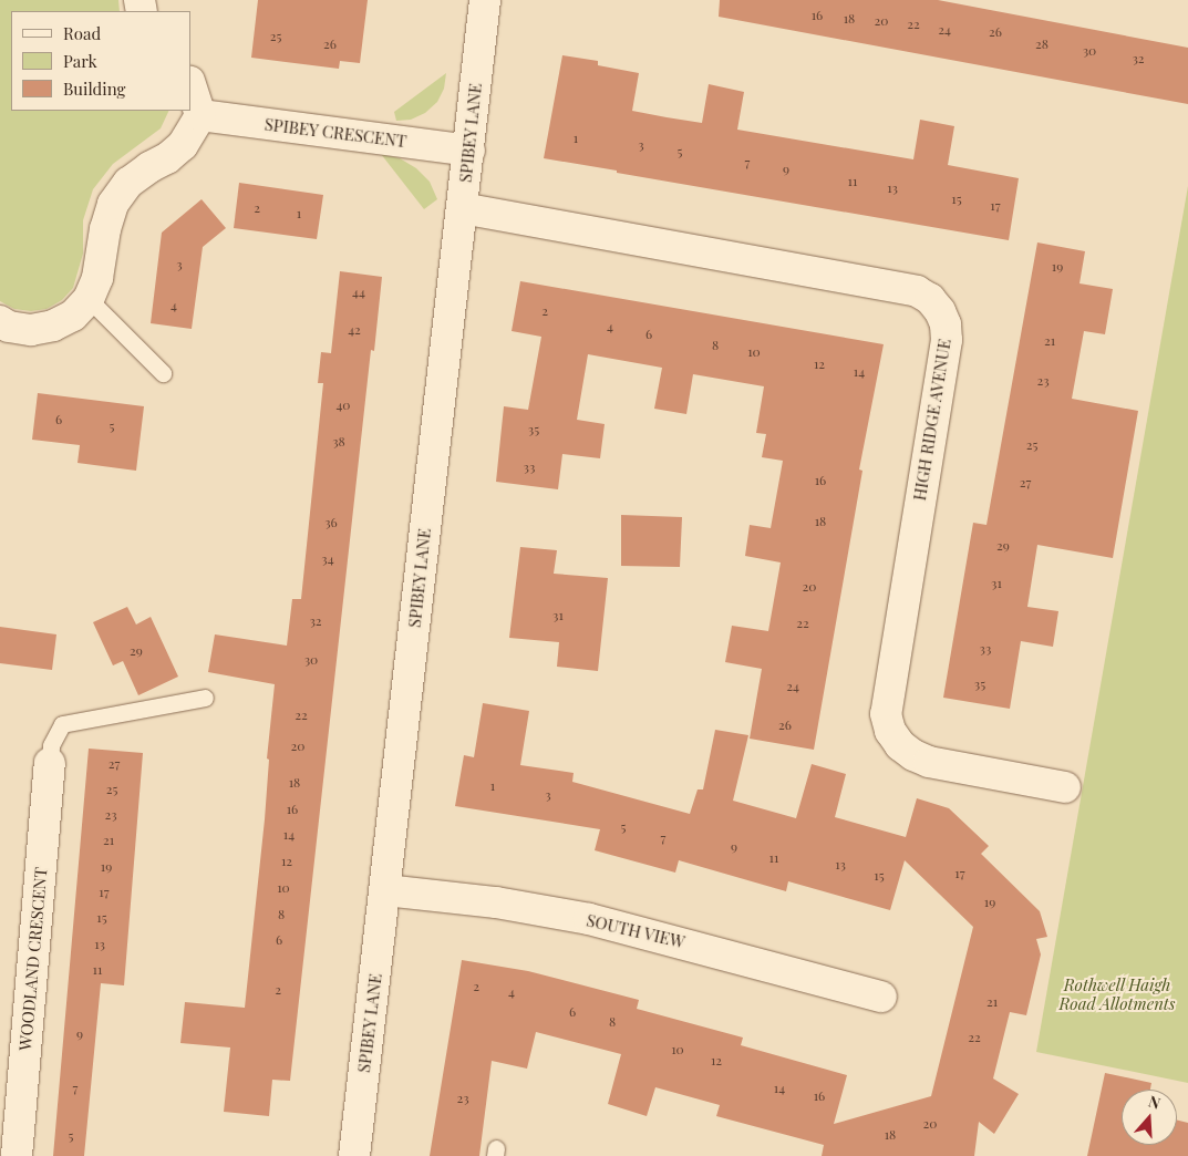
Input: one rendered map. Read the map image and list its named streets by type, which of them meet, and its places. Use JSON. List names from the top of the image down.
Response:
{
  "streets": {
    "street": [
      "SPIBEY CRESCENT",
      "SPIBEY LANE",
      "HIGH RIDGE AVENUE",
      "SOUTH VIEW",
      "WOODLAND CRESCENT"
    ]
  },
  "crossings": [
    ["SPIBEY CRESCENT", "SPIBEY LANE"],
    ["SPIBEY LANE", "HIGH RIDGE AVENUE"],
    ["SPIBEY LANE", "SOUTH VIEW"]
  ],
  "parks": ["Rothwell Haigh Road Allotments"],
  "house_numbers": [
    "16",
    "18",
    "20",
    "22",
    "24",
    "26",
    "25",
    "26",
    "28",
    "30",
    "32",
    "1",
    "3",
    "5",
    "7",
    "9",
    "11",
    "13",
    "15",
    "17",
    "2",
    "1",
    "3",
    "19",
    "44",
    "4",
    "2",
    "4",
    "42",
    "6",
    "21",
    "8",
    "10",
    "12",
    "14",
    "23",
    "40",
    "6",
    "5",
    "35",
    "38",
    "25",
    "33",
    "16",
    "27",
    "18",
    "36",
    "29",
    "34",
    "31",
    "20",
    "31",
    "32",
    "22",
    "33",
    "29",
    "30",
    "35",
    "24",
    "22",
    "26",
    "20",
    "27",
    "18",
    "1",
    "25",
    "3",
    "16",
    "23",
    "5",
    "14",
    "7",
    "21",
    "9",
    "11",
    "12",
    "13",
    "19",
    "17",
    "15",
    "10",
    "17",
    "19",
    "8",
    "15",
    "6",
    "13",
    "11",
    "2",
    "2",
    "4",
    "21",
    "6",
    "8",
    "9",
    "22",
    "10",
    "12",
    "7",
    "14",
    "16",
    "23",
    "20",
    "18",
    "5"
  ],
  "legend": ["Road", "Park", "Building"],
  "north": "top"
}
